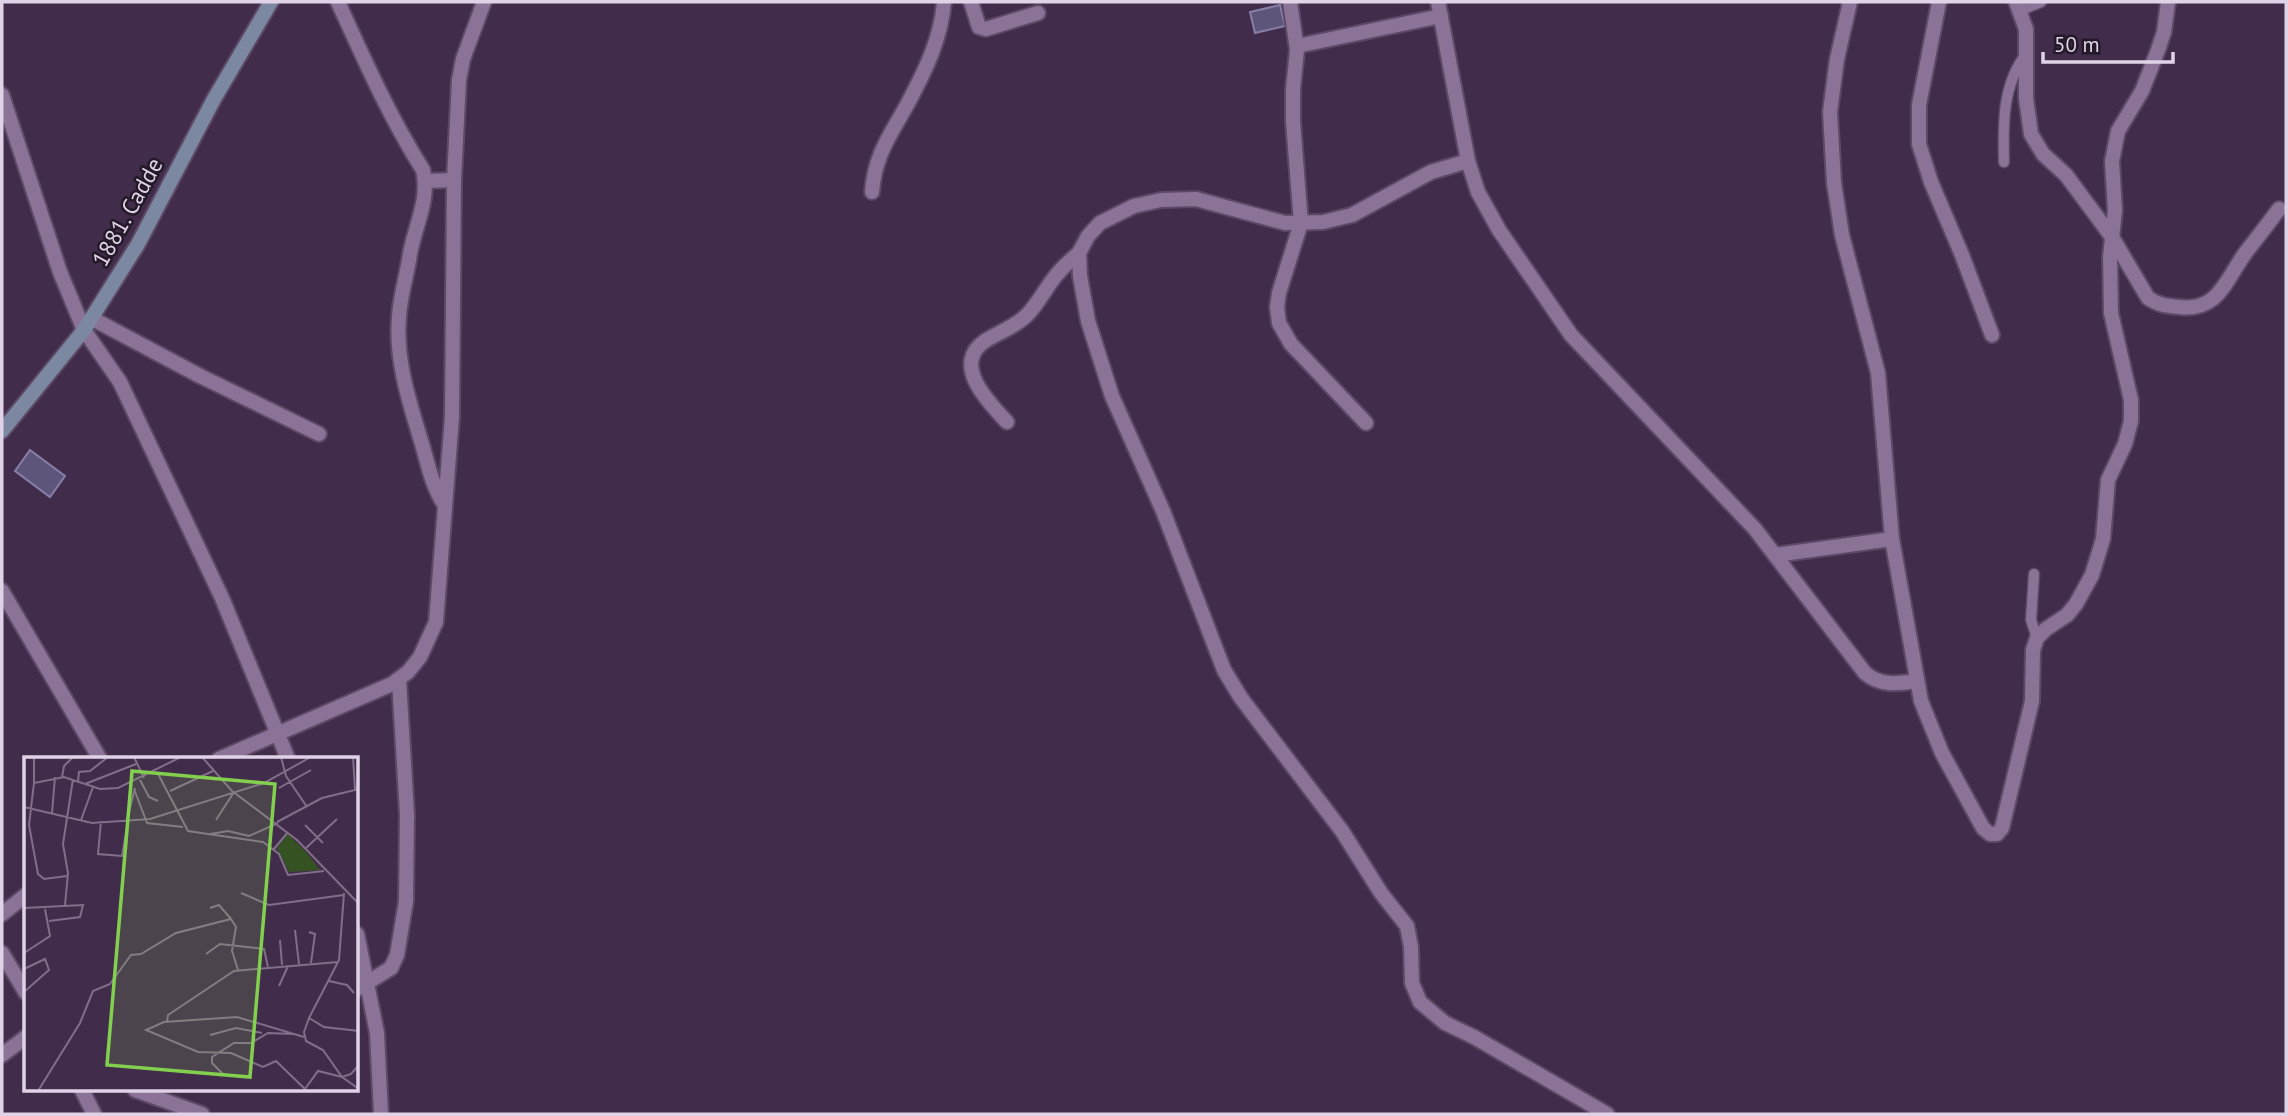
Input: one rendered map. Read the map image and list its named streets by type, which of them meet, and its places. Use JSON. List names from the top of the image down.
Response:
{
  "streets": {
    "street": ["1881. Cadde"]
  },
  "scale_bar": "50 m"
}
